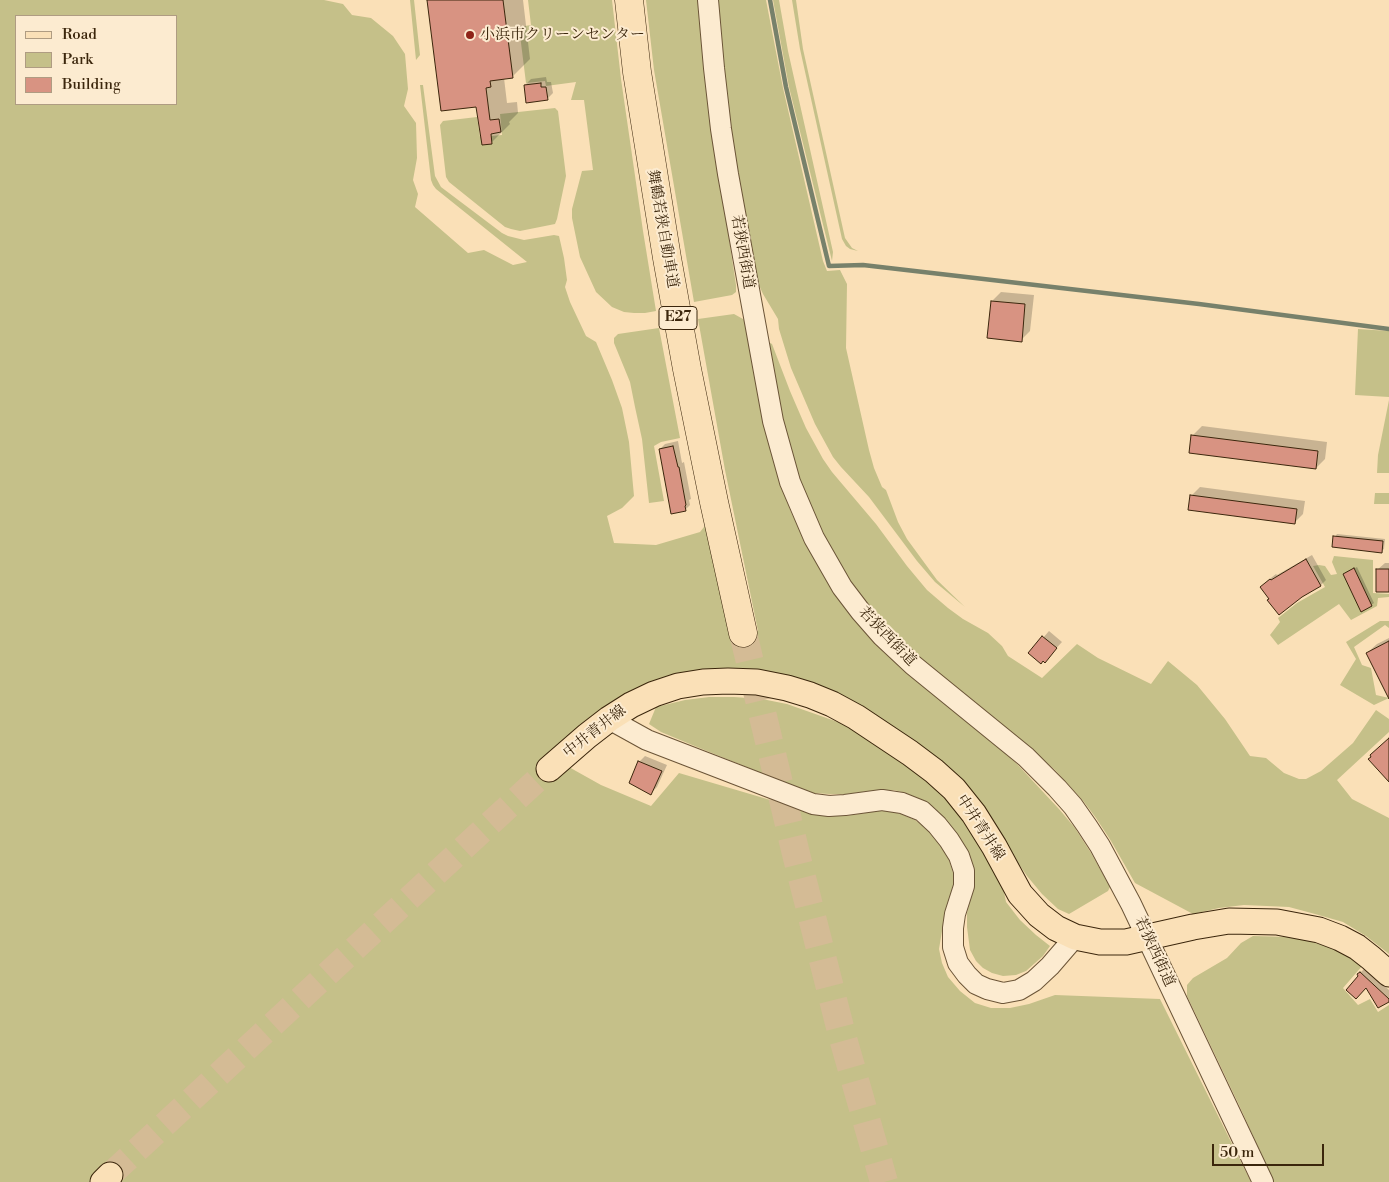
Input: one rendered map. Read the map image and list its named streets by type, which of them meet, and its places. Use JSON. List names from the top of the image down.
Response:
{
  "streets": {
    "highway": ["舞鶴若狭自動車道", "E27"],
    "main road": ["中井青井線"],
    "street": ["若狭西街道"]
  },
  "crossings": [
    ["若狭西街道", "中井青井線"]
  ],
  "places": ["小浜市クリーンセンター"],
  "legend": ["Road", "Park", "Building"],
  "scale_bar": "50 m"
}
